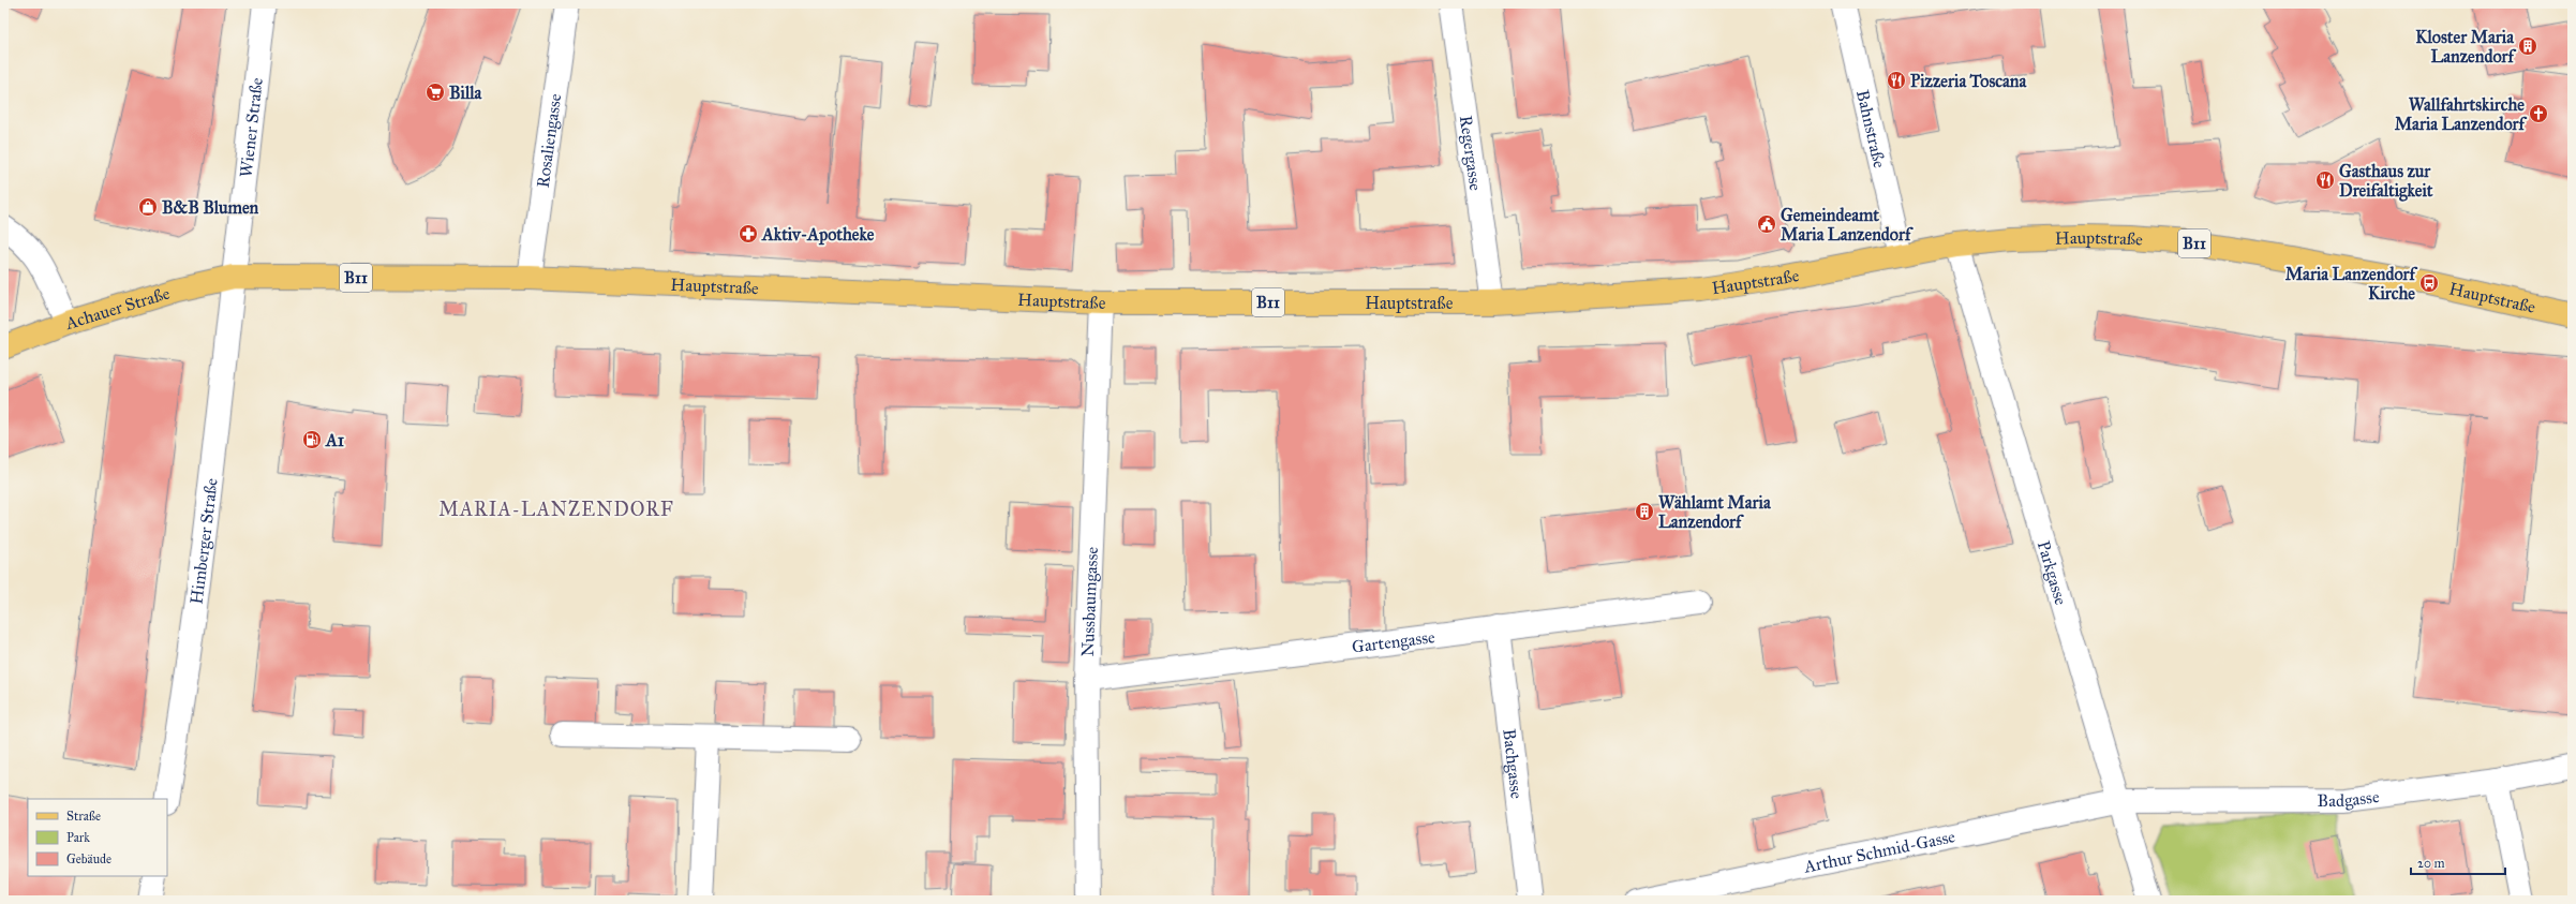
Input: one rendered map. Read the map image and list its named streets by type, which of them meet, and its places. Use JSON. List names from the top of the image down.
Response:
{
  "streets": {
    "main road": ["Hauptstraße", "B11", "Achauer Straße"],
    "street": [
      "Wiener Straße",
      "Bahnstraße",
      "Rosaliengasse",
      "Regergasse",
      "Himberger Straße",
      "Parkgasse",
      "Nussbaumgasse",
      "Gartengasse",
      "Bachgasse",
      "Badgasse",
      "Arthur Schmid-Gasse"
    ]
  },
  "crossings": [
    ["Wiener Straße", "Hauptstraße"],
    ["Wiener Straße", "Achauer Straße"],
    ["Wiener Straße", "Himberger Straße"],
    ["Bahnstraße", "Hauptstraße"],
    ["Rosaliengasse", "Hauptstraße"],
    ["Regergasse", "Hauptstraße"],
    ["Hauptstraße", "Achauer Straße"],
    ["Hauptstraße", "Himberger Straße"],
    ["Hauptstraße", "Parkgasse"],
    ["Hauptstraße", "Nussbaumgasse"],
    ["Achauer Straße", "Himberger Straße"],
    ["Parkgasse", "Badgasse"],
    ["Parkgasse", "Arthur Schmid-Gasse"],
    ["Nussbaumgasse", "Gartengasse"],
    ["Gartengasse", "Bachgasse"],
    ["Badgasse", "Arthur Schmid-Gasse"]
  ],
  "districts": ["MARIA-LANZENDORF"],
  "places": {
    "building": ["Kloster Maria Lanzendorf", "Wählamt Maria Lanzendorf"],
    "restaurant": ["Pizzeria Toscana", "Gasthaus zur Dreifaltigkeit"],
    "supermarket": ["Billa"],
    "church": ["Wallfahrtskirche Maria Lanzendorf"],
    "shop": ["B&B Blumen"],
    "public building": ["Gemeindeamt Maria Lanzendorf"],
    "pharmacy": ["Aktiv-Apotheke"],
    "bus stop": ["Maria Lanzendorf Kirche"],
    "fuel station": ["A1"]
  },
  "legend": ["Straße", "Park", "Gebäude"],
  "scale_bar": "20 m"
}
